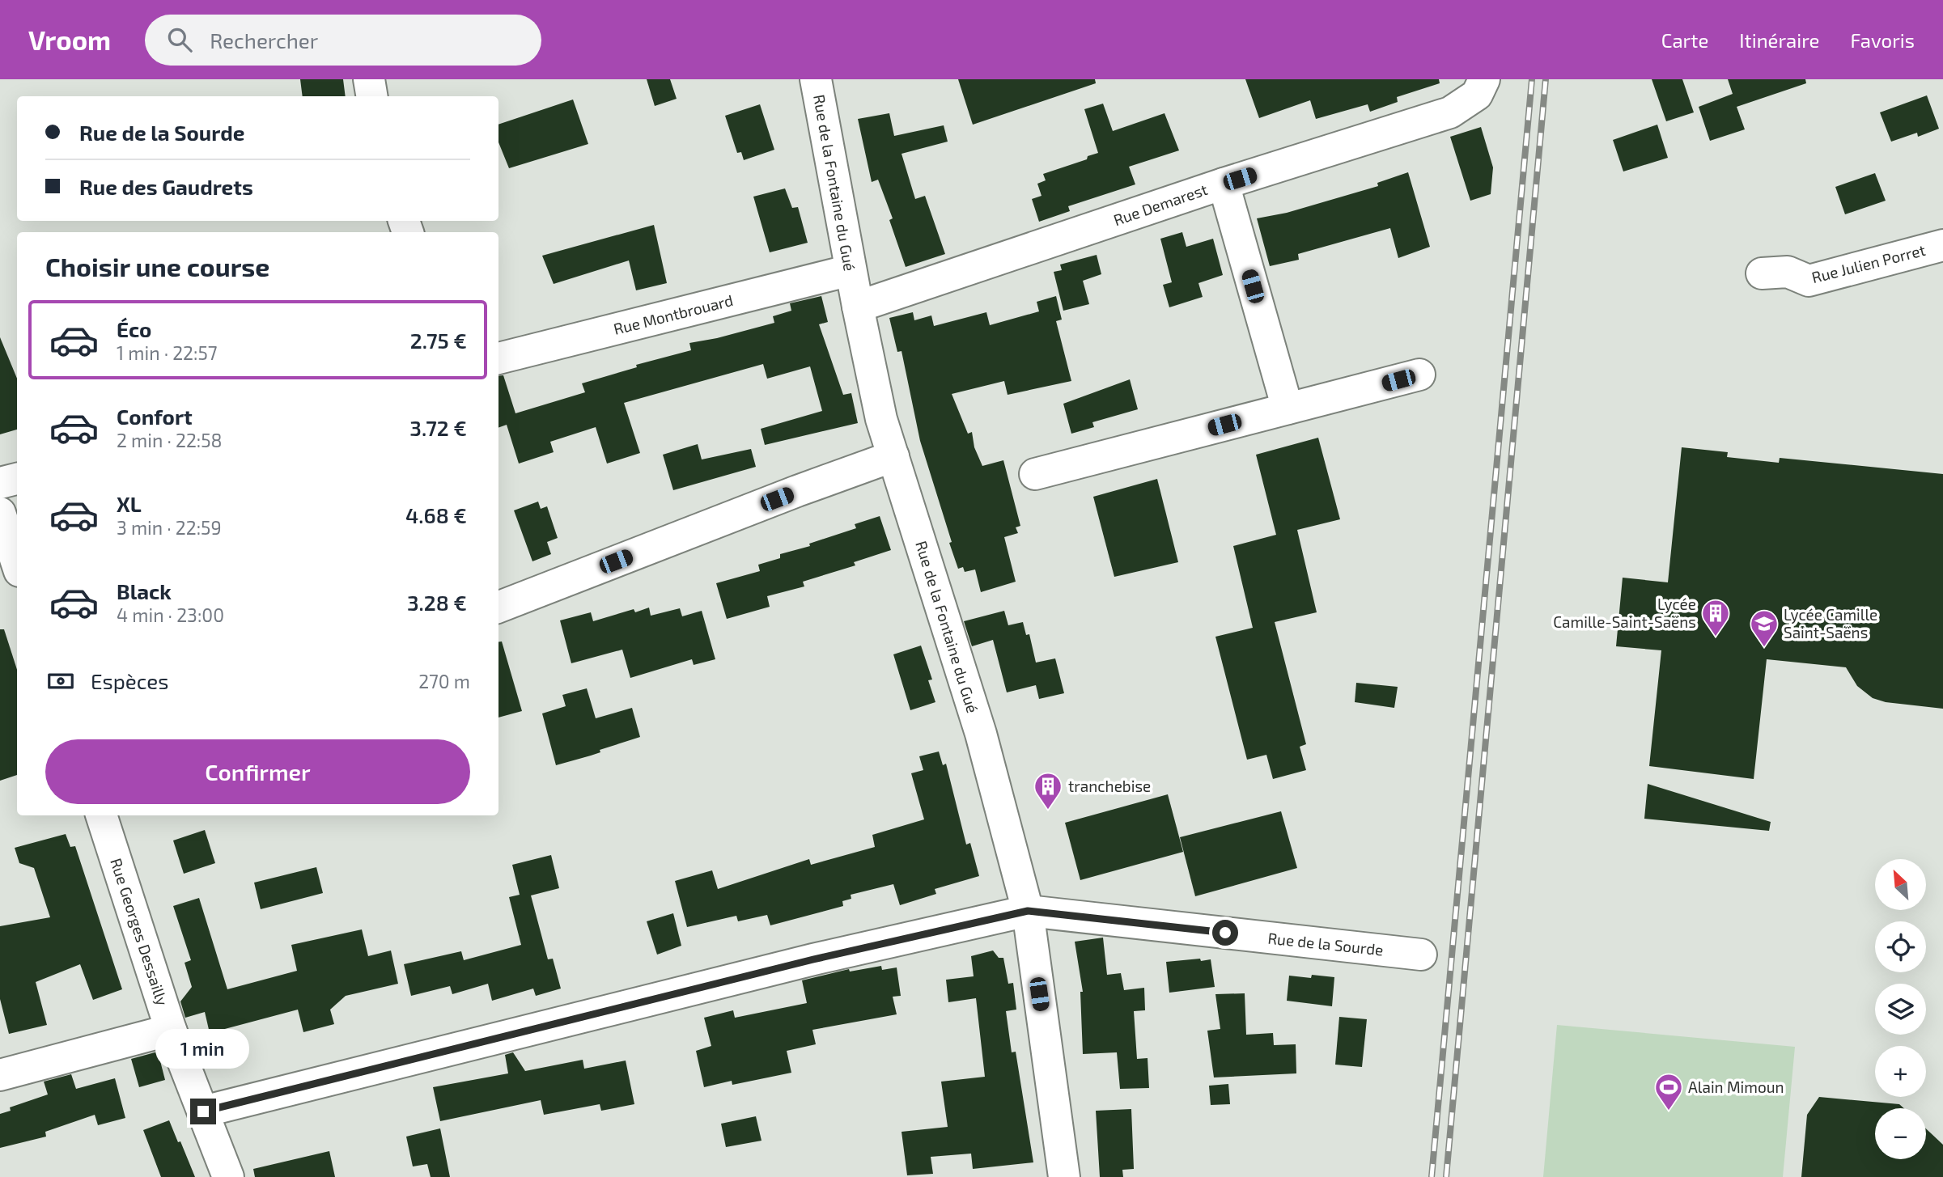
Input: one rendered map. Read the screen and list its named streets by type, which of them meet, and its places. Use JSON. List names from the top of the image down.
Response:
{
  "streets": {
    "street": [
      "Rue de la Fontaine du Gué",
      "Rue Demarest",
      "Rue Julien Porret",
      "Rue Montbrouard",
      "Rue Georges Dessailly",
      "Rue de la Sourde"
    ]
  },
  "crossings": [
    ["Rue de la Fontaine du Gué", "Rue Demarest"],
    ["Rue de la Fontaine du Gué", "Rue Montbrouard"],
    ["Rue de la Fontaine du Gué", "Rue de la Sourde"],
    ["Rue Georges Dessailly", "Rue de la Sourde"]
  ],
  "places": {
    "building": ["Lycée Camille-Saint-Saëns", "tranchebise"],
    "school or university": ["Lycée Camille Saint-Saëns"],
    "sports": ["Alain Mimoun"]
  },
  "north": "top left",
  "page": {
    "header": "Vroom",
    "search": "Rechercher",
    "nav": ["Carte", "Itinéraire", "Favoris"],
    "banner": ["Rue de la Sourde", "Rue des Gaudrets"],
    "heading": "Choisir une course",
    "list": [
      {
        "name": "Éco",
        "note": "1 min · 22:57",
        "value": "2.75 €"
      },
      {
        "name": "Confort",
        "note": "2 min · 22:58",
        "value": "3.72 €"
      },
      {
        "name": "XL",
        "note": "3 min · 22:59",
        "value": "4.68 €"
      },
      {
        "name": "Black",
        "note": "4 min · 23:00",
        "value": "3.28 €"
      }
    ],
    "pay": ["Espèces", "270 m"],
    "buttons": "Confirmer",
    "map_buttons": ["+", "−"],
    "bubble": "1 min"
  }
}
